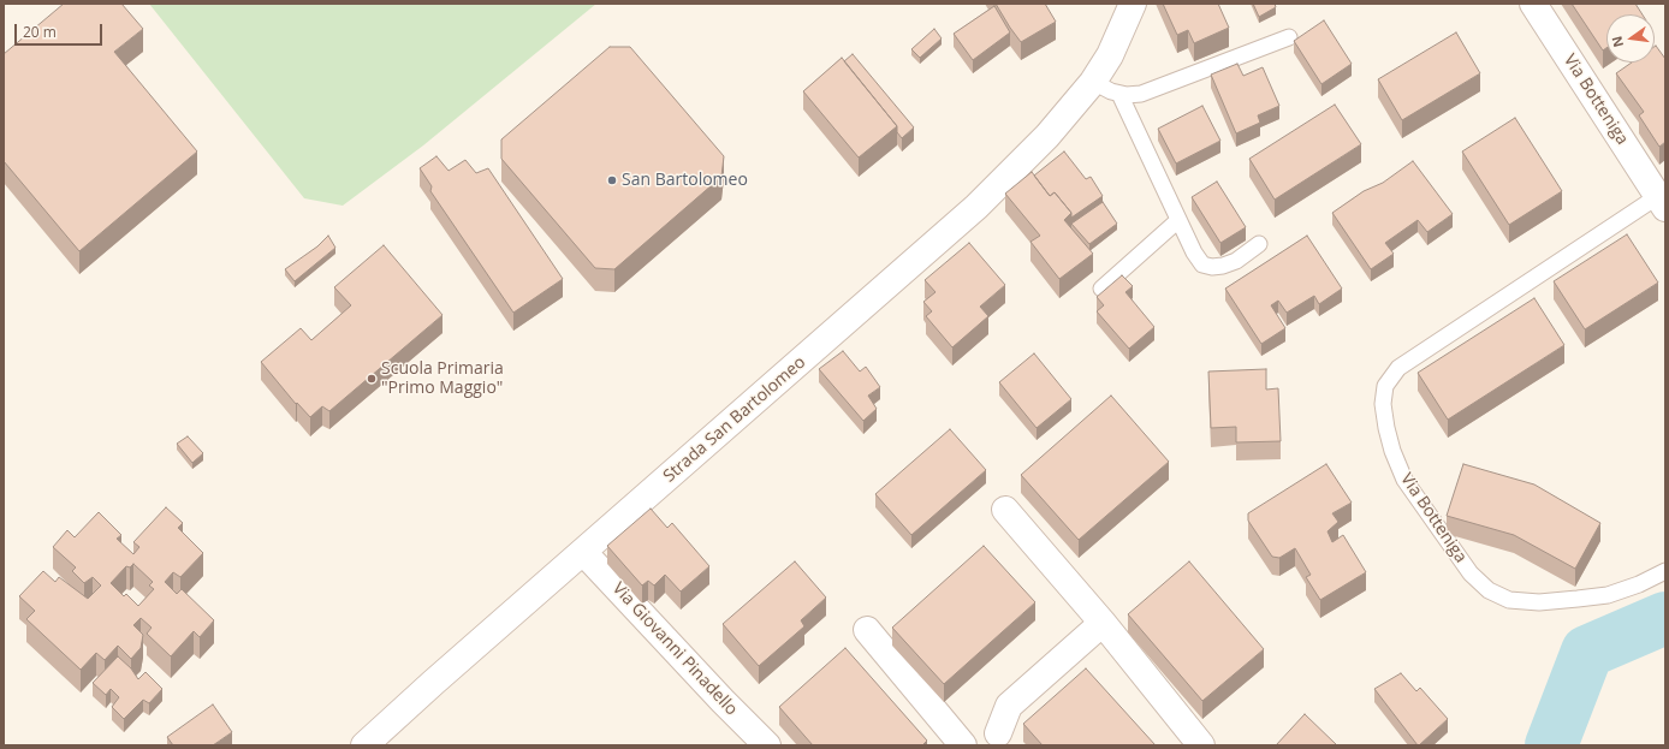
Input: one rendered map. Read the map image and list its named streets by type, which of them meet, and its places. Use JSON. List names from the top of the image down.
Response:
{
  "streets": {
    "street": ["Via Botteniga", "Strada San Bartolomeo", "Via Giovanni Pinadello"]
  },
  "crossings": [
    ["Strada San Bartolomeo", "Via Giovanni Pinadello"]
  ],
  "places": ["San Bartolomeo", "Scuola Primaria \"Primo Maggio\""],
  "scale_bar": "20 m",
  "north": "left"
}
